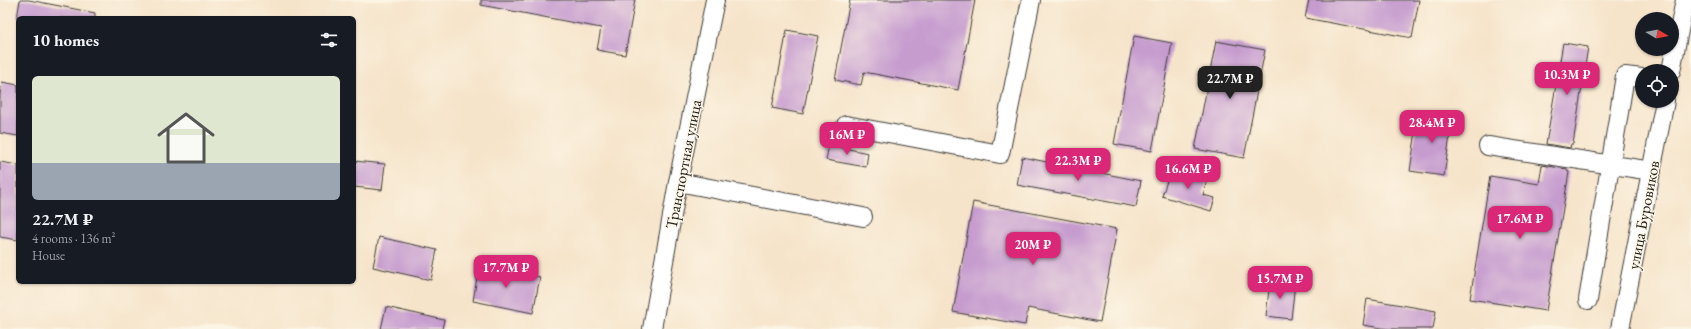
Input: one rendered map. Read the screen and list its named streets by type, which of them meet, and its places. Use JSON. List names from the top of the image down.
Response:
{
  "streets": {
    "street": ["Транспортная улица", "улица Буровиков"]
  },
  "north": "right",
  "page": {
    "heading": "10 homes",
    "price": [
      "10.3M ₽",
      "22.7M ₽",
      "28.4M ₽",
      "16M ₽",
      "22.3M ₽",
      "16.6M ₽",
      "17.6M ₽",
      "20M ₽",
      "17.7M ₽",
      "15.7M ₽"
    ],
    "list": [
      {
        "name": "22.7M ₽",
        "note": "4 rooms · 136 m² · House"
      }
    ]
  }
}
